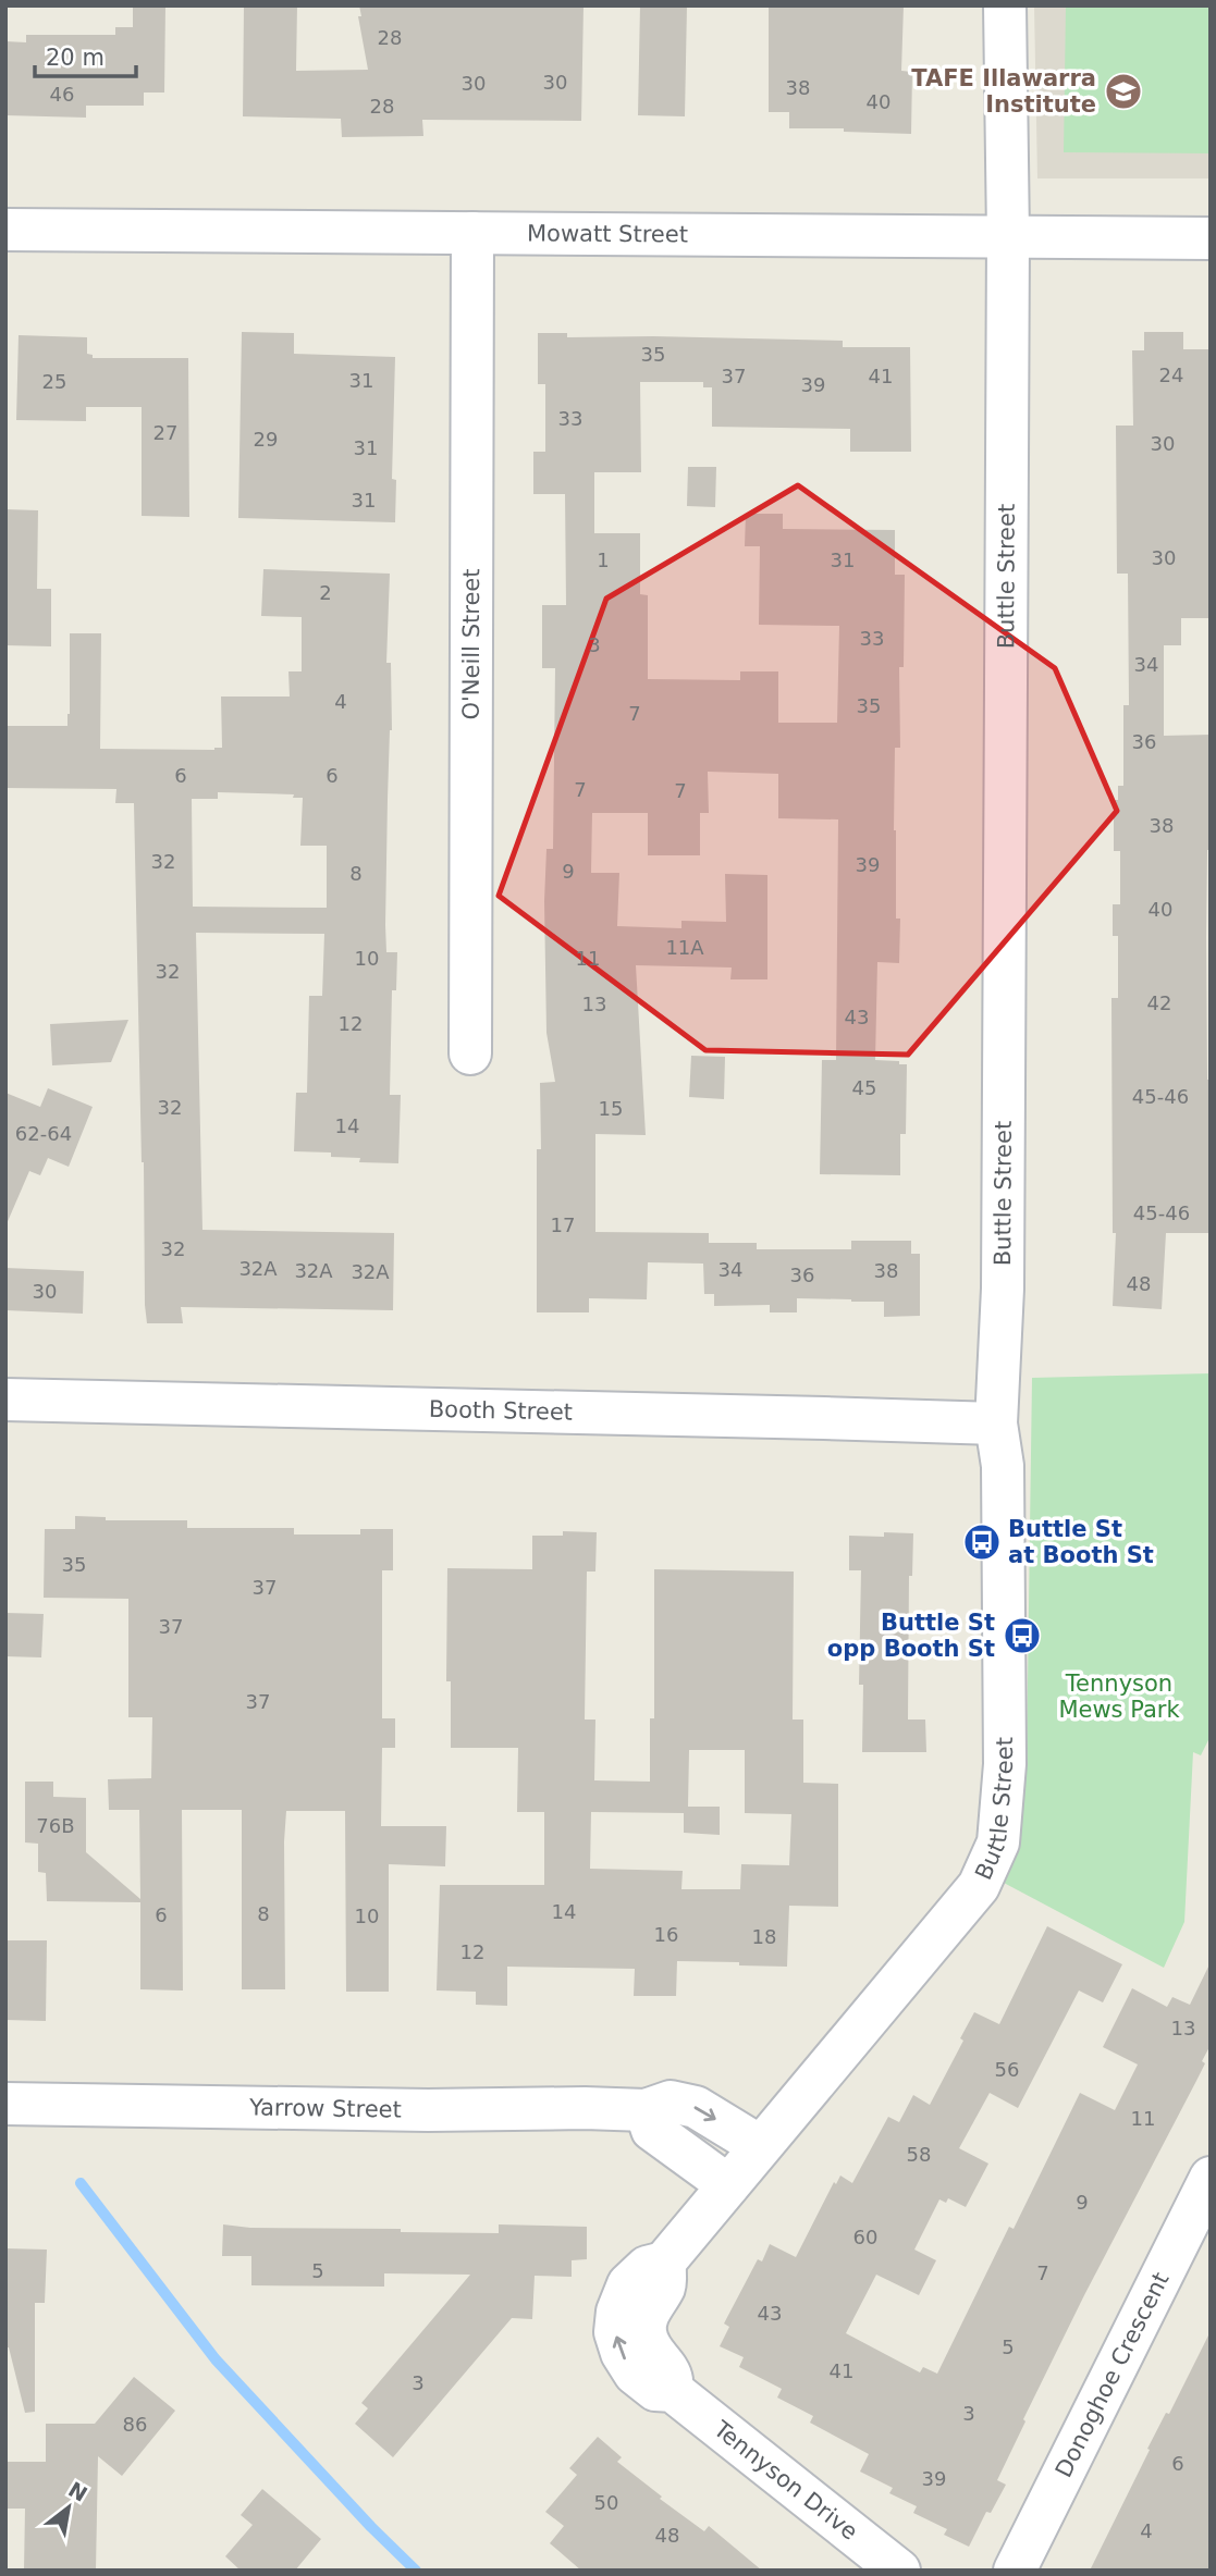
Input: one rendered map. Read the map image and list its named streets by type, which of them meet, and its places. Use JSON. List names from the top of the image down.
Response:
{
  "streets": {
    "street": [
      "Mowatt Street",
      "Buttle Street",
      "O'Neill Street",
      "Booth Street",
      "Yarrow Street",
      "Donoghoe Crescent",
      "Tennyson Drive"
    ]
  },
  "crossings": [
    ["Mowatt Street", "Buttle Street"],
    ["Mowatt Street", "O'Neill Street"],
    ["Buttle Street", "Booth Street"],
    ["Buttle Street", "Yarrow Street"],
    ["Buttle Street", "Tennyson Drive"]
  ],
  "parks": ["Tennyson Mews Park"],
  "places": {
    "school or university": ["TAFE Illawarra Institute"],
    "bus stop": ["Buttle St at Booth St", "Buttle St opp Booth St"]
  },
  "house_numbers": [
    "28",
    "30",
    "30",
    "38",
    "46",
    "40",
    "28",
    "35",
    "24",
    "37",
    "41",
    "31",
    "25",
    "39",
    "33",
    "27",
    "29",
    "30",
    "31",
    "31",
    "30",
    "1",
    "31",
    "2",
    "33",
    "3",
    "34",
    "4",
    "35",
    "7",
    "36",
    "6",
    "6",
    "7",
    "7",
    "38",
    "32",
    "39",
    "9",
    "8",
    "40",
    "11A",
    "10",
    "11",
    "32",
    "42",
    "13",
    "43",
    "12",
    "45",
    "45-46",
    "32",
    "15",
    "14",
    "62-64",
    "45-46",
    "17",
    "32",
    "32A",
    "34",
    "32A",
    "38",
    "32A",
    "36",
    "48",
    "30",
    "35",
    "37",
    "37",
    "37",
    "76B",
    "14",
    "8",
    "6",
    "10",
    "16",
    "18",
    "12",
    "13",
    "56",
    "11",
    "58",
    "9",
    "60",
    "5",
    "7",
    "43",
    "5",
    "41",
    "3",
    "3",
    "86",
    "6",
    "39",
    "50",
    "4",
    "48"
  ],
  "scale_bar": "20 m",
  "north": "top right"
}
